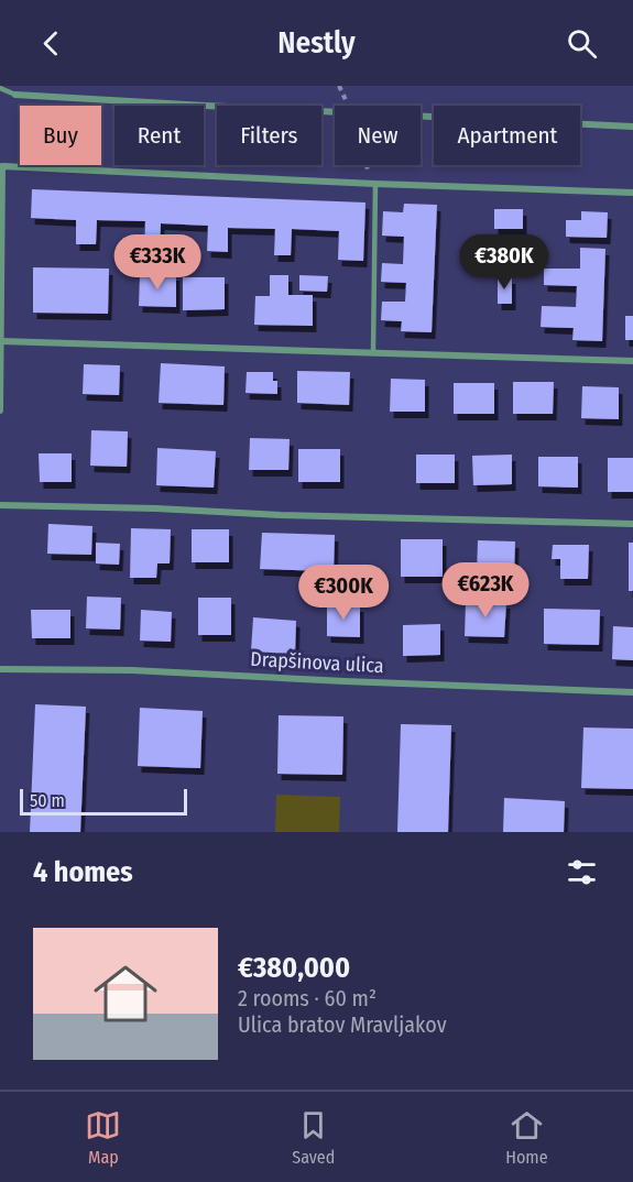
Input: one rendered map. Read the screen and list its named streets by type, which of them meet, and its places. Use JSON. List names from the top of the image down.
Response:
{
  "streets": {
    "street": ["Drapšinova ulica"]
  },
  "scale_bar": "50 m",
  "page": {
    "header": "Nestly",
    "chip": [
      "Buy",
      "Rent",
      "Filters",
      "New",
      "Apartment"
    ],
    "price": [
      "€333K",
      "€380K",
      "€623K",
      "€300K"
    ],
    "scale": "50 m",
    "heading": "4 homes",
    "list": [
      {
        "name": "€380,000",
        "note": "2 rooms · 60 m² · Ulica bratov Mravljakov"
      }
    ],
    "tabs": ["Map", "Saved", "Home"]
  }
}
